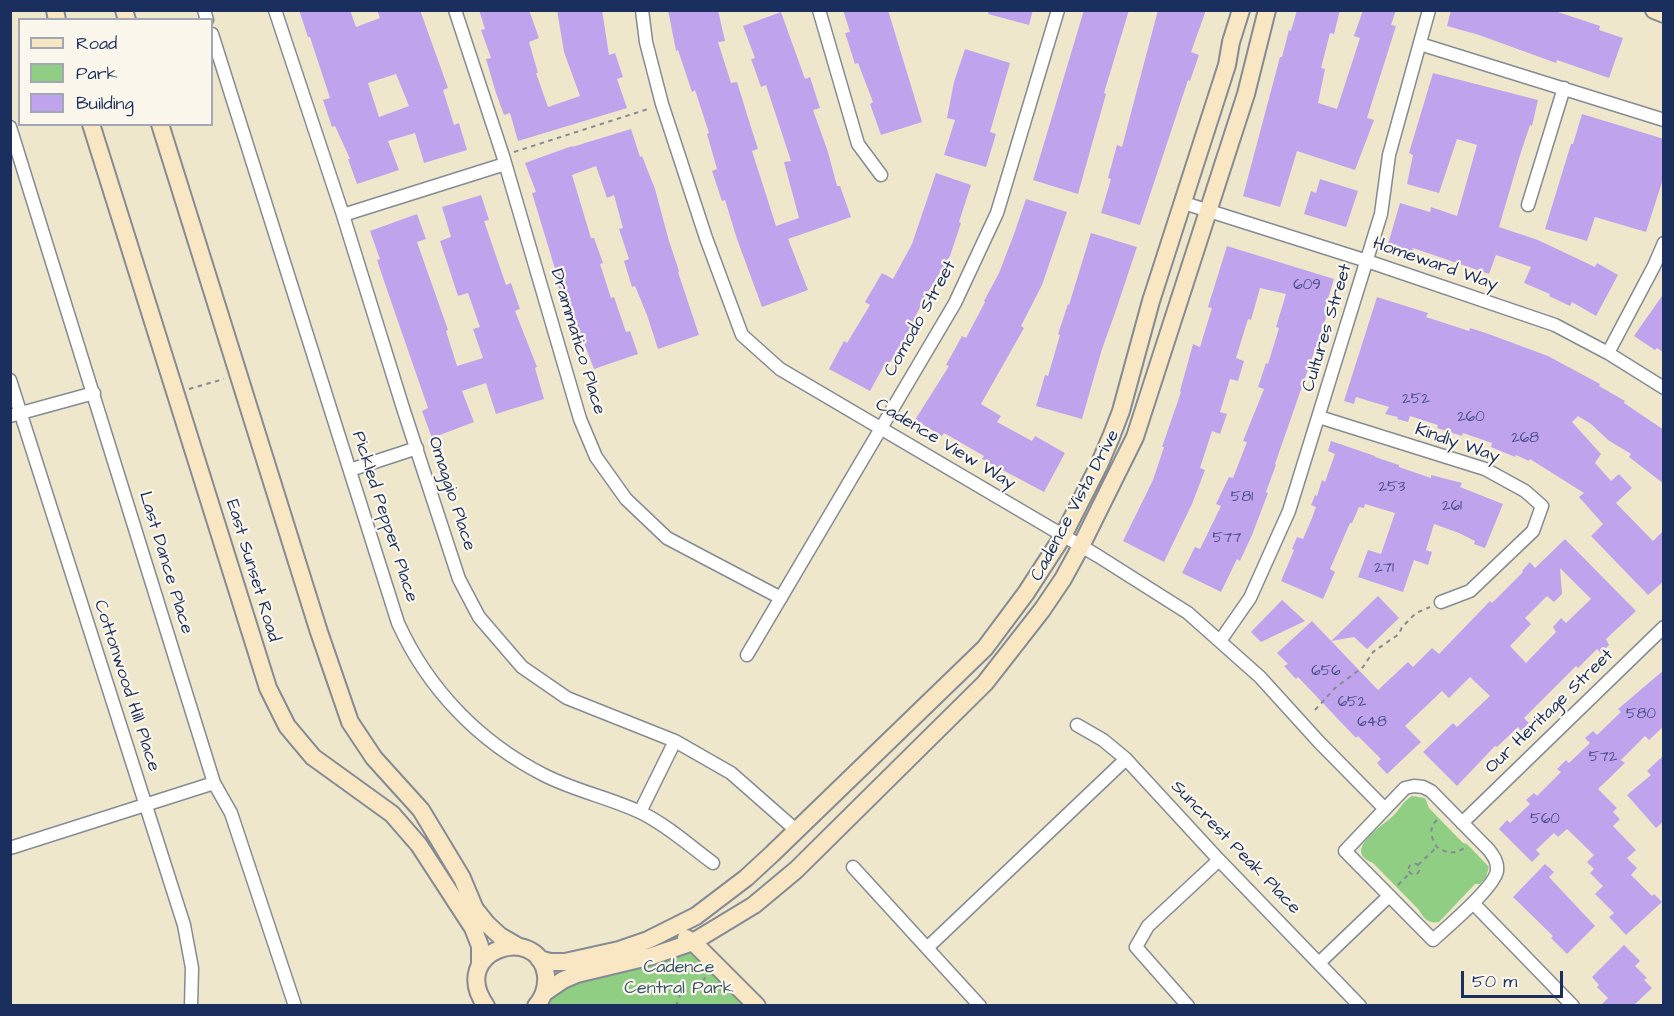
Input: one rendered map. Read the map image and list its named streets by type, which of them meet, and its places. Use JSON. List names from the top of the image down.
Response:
{
  "streets": {
    "street": [
      "Homeward Way",
      "Comodo Street",
      "Cultures Street",
      "Drammatico Place",
      "Kindly Way",
      "Cadence View Way",
      "Omaggio Place",
      "Cadence Vista Drive",
      "Pickled Pepper Place",
      "Last Dance Place",
      "East Sunset Road",
      "Cottonwood Hill Place",
      "Our Heritage Street",
      "Suncrest Peak Place"
    ]
  },
  "crossings": [
    ["Homeward Way", "Cultures Street"],
    ["Homeward Way", "Cadence Vista Drive"],
    ["Comodo Street", "Drammatico Place"],
    ["Comodo Street", "Cadence View Way"],
    ["Cultures Street", "Kindly Way"],
    ["Cultures Street", "Cadence View Way"],
    ["Cadence View Way", "Cadence Vista Drive"],
    ["Omaggio Place", "Cadence Vista Drive"]
  ],
  "parks": ["Cadence Central Park"],
  "house_numbers": [
    "609",
    "252",
    "260",
    "268",
    "253",
    "581",
    "261",
    "577",
    "271",
    "656",
    "652",
    "580",
    "648",
    "572",
    "560"
  ],
  "legend": ["Road", "Park", "Building"],
  "scale_bar": "50 m"
}
